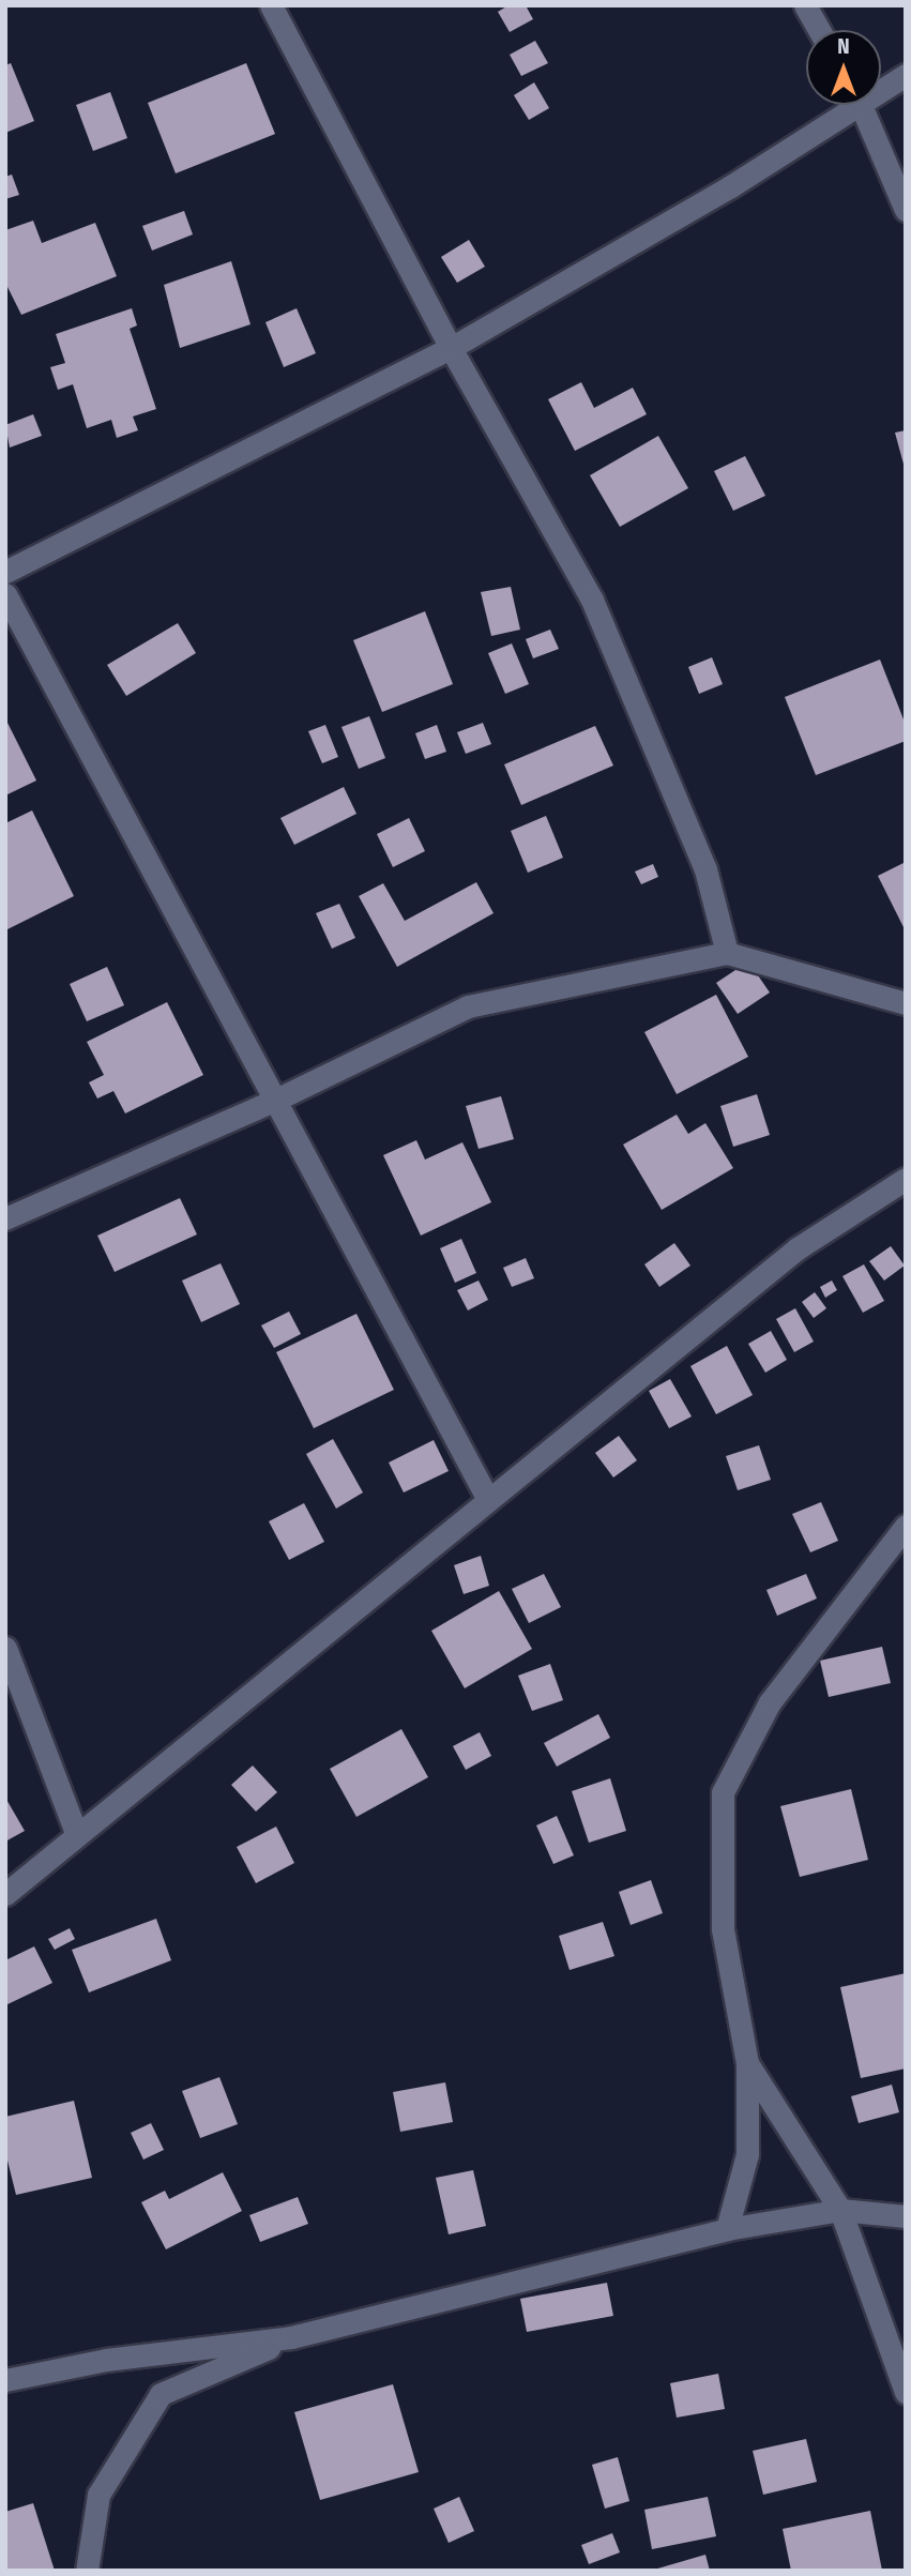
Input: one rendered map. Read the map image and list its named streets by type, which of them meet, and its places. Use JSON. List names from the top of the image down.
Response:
{
  "north": "top"
}
